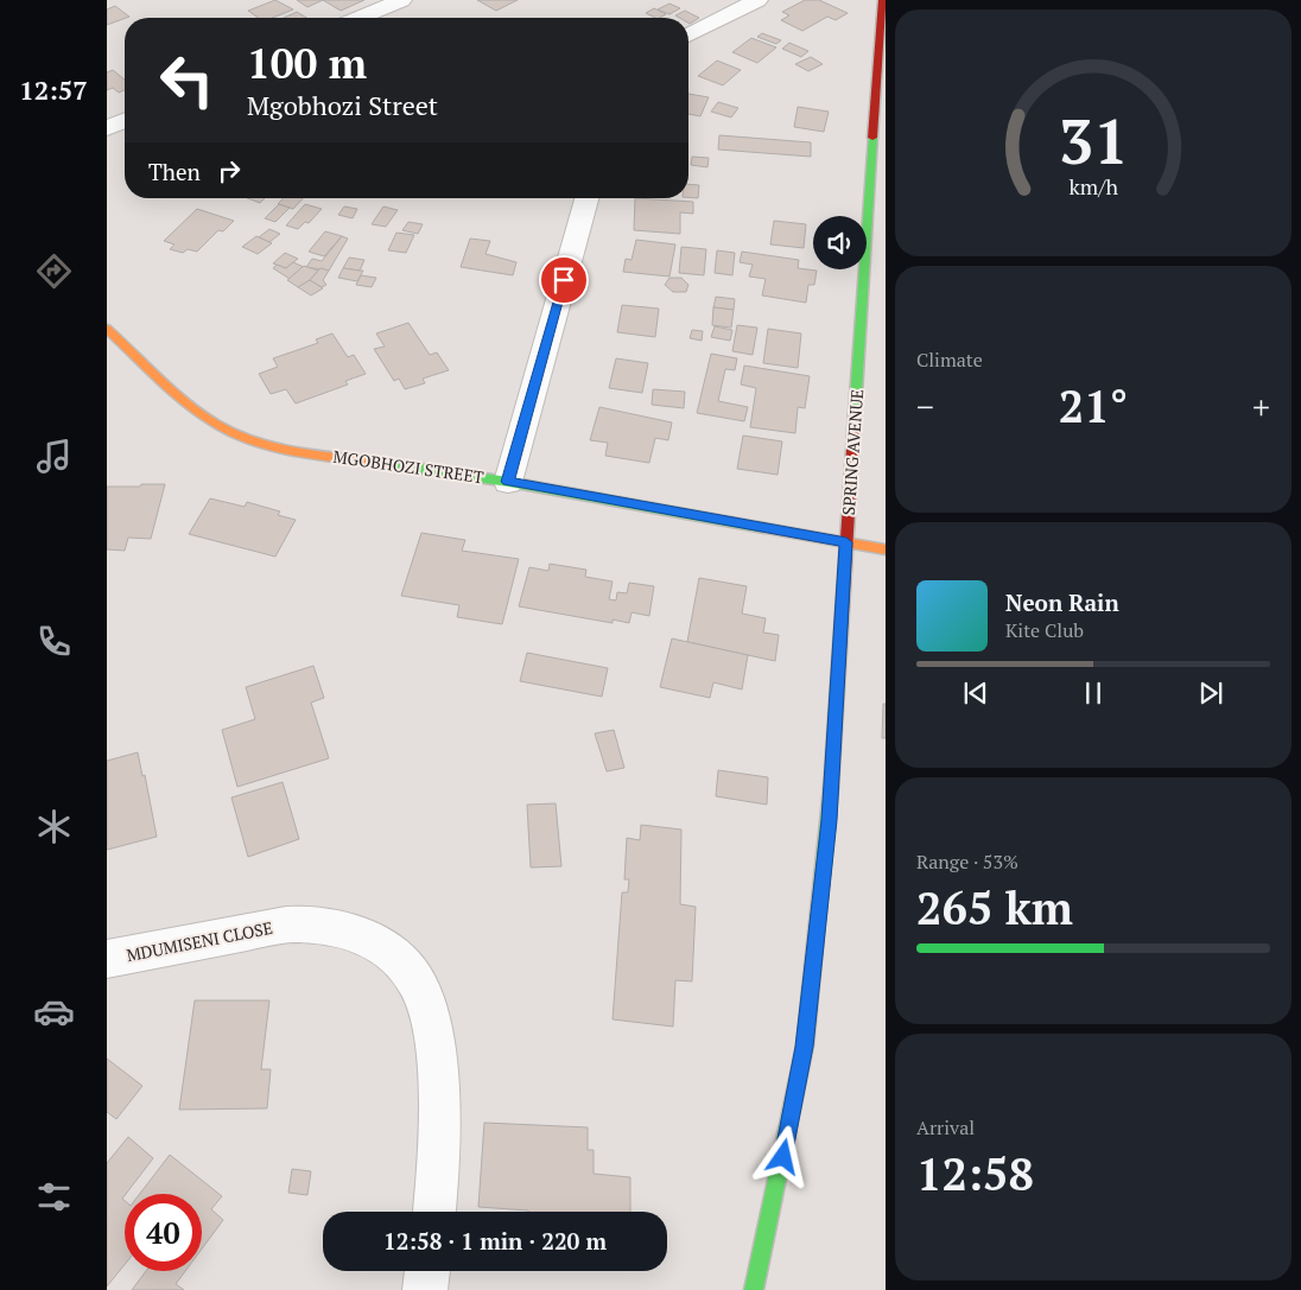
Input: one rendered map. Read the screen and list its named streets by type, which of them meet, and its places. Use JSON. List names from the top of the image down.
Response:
{
  "streets": {
    "street": ["SPRING AVENUE", "MGOBHOZI STREET", "MDUMISENI CLOSE"]
  },
  "crossings": [
    ["SPRING AVENUE", "MGOBHOZI STREET"]
  ],
  "page": {
    "tabs": "12:57",
    "turn": ["100 m", "Mgobhozi Street"],
    "then": "Then",
    "tile": [
      "Climate",
      ["Range · 53%", "265 km"],
      ["Arrival", "12:58"]
    ],
    "heat": ["−", "21°", "+"],
    "song": ["Neon Rain", "Kite Club"],
    "limit": "40",
    "trip": "12:58 · 1 min · 220 m",
    "gauge": ["31", "km/h"]
  }
}
